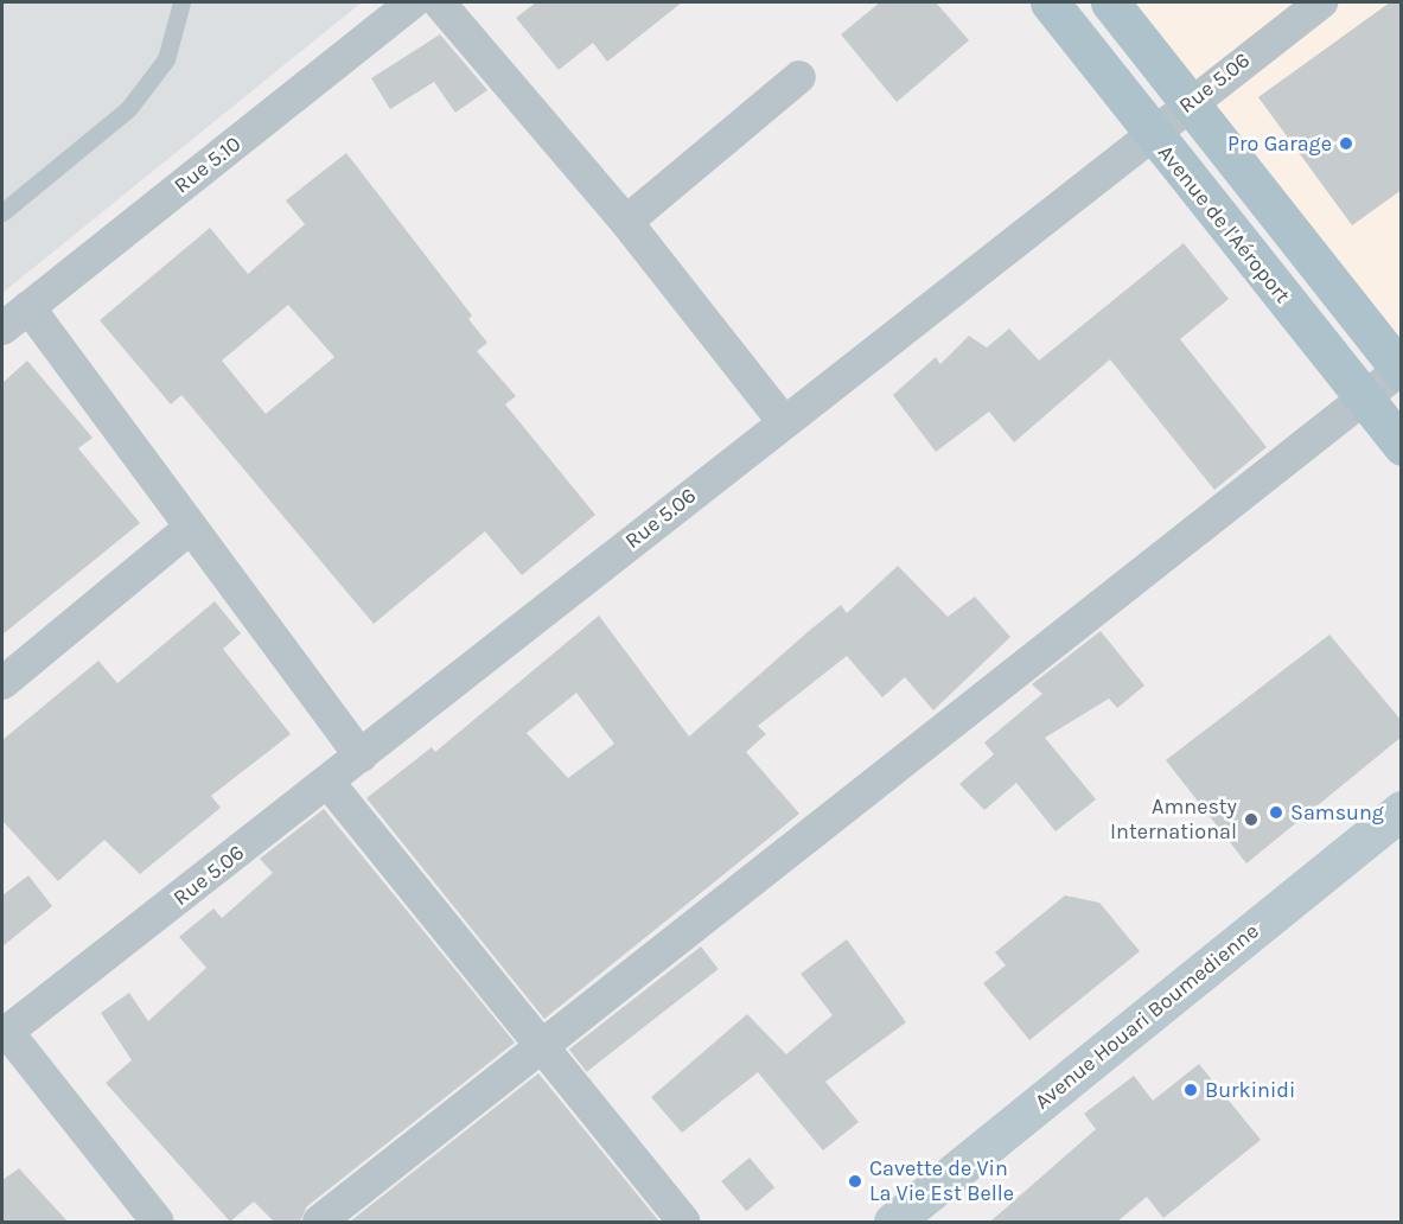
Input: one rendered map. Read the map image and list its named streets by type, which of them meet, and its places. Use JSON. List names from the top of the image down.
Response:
{
  "streets": {
    "main road": ["Avenue de l'Aéroport", "Avenue Houari Boumedienne"],
    "street": ["Rue 5.06", "Rue 5.10"]
  },
  "crossings": [
    ["Rue 5.06", "Avenue de l'Aéroport"]
  ],
  "places": [
    "Pro Garage",
    "Samsung",
    "Amnesty International",
    "Burkinidi",
    "Cavette de Vin La Vie Est Belle"
  ]
}
